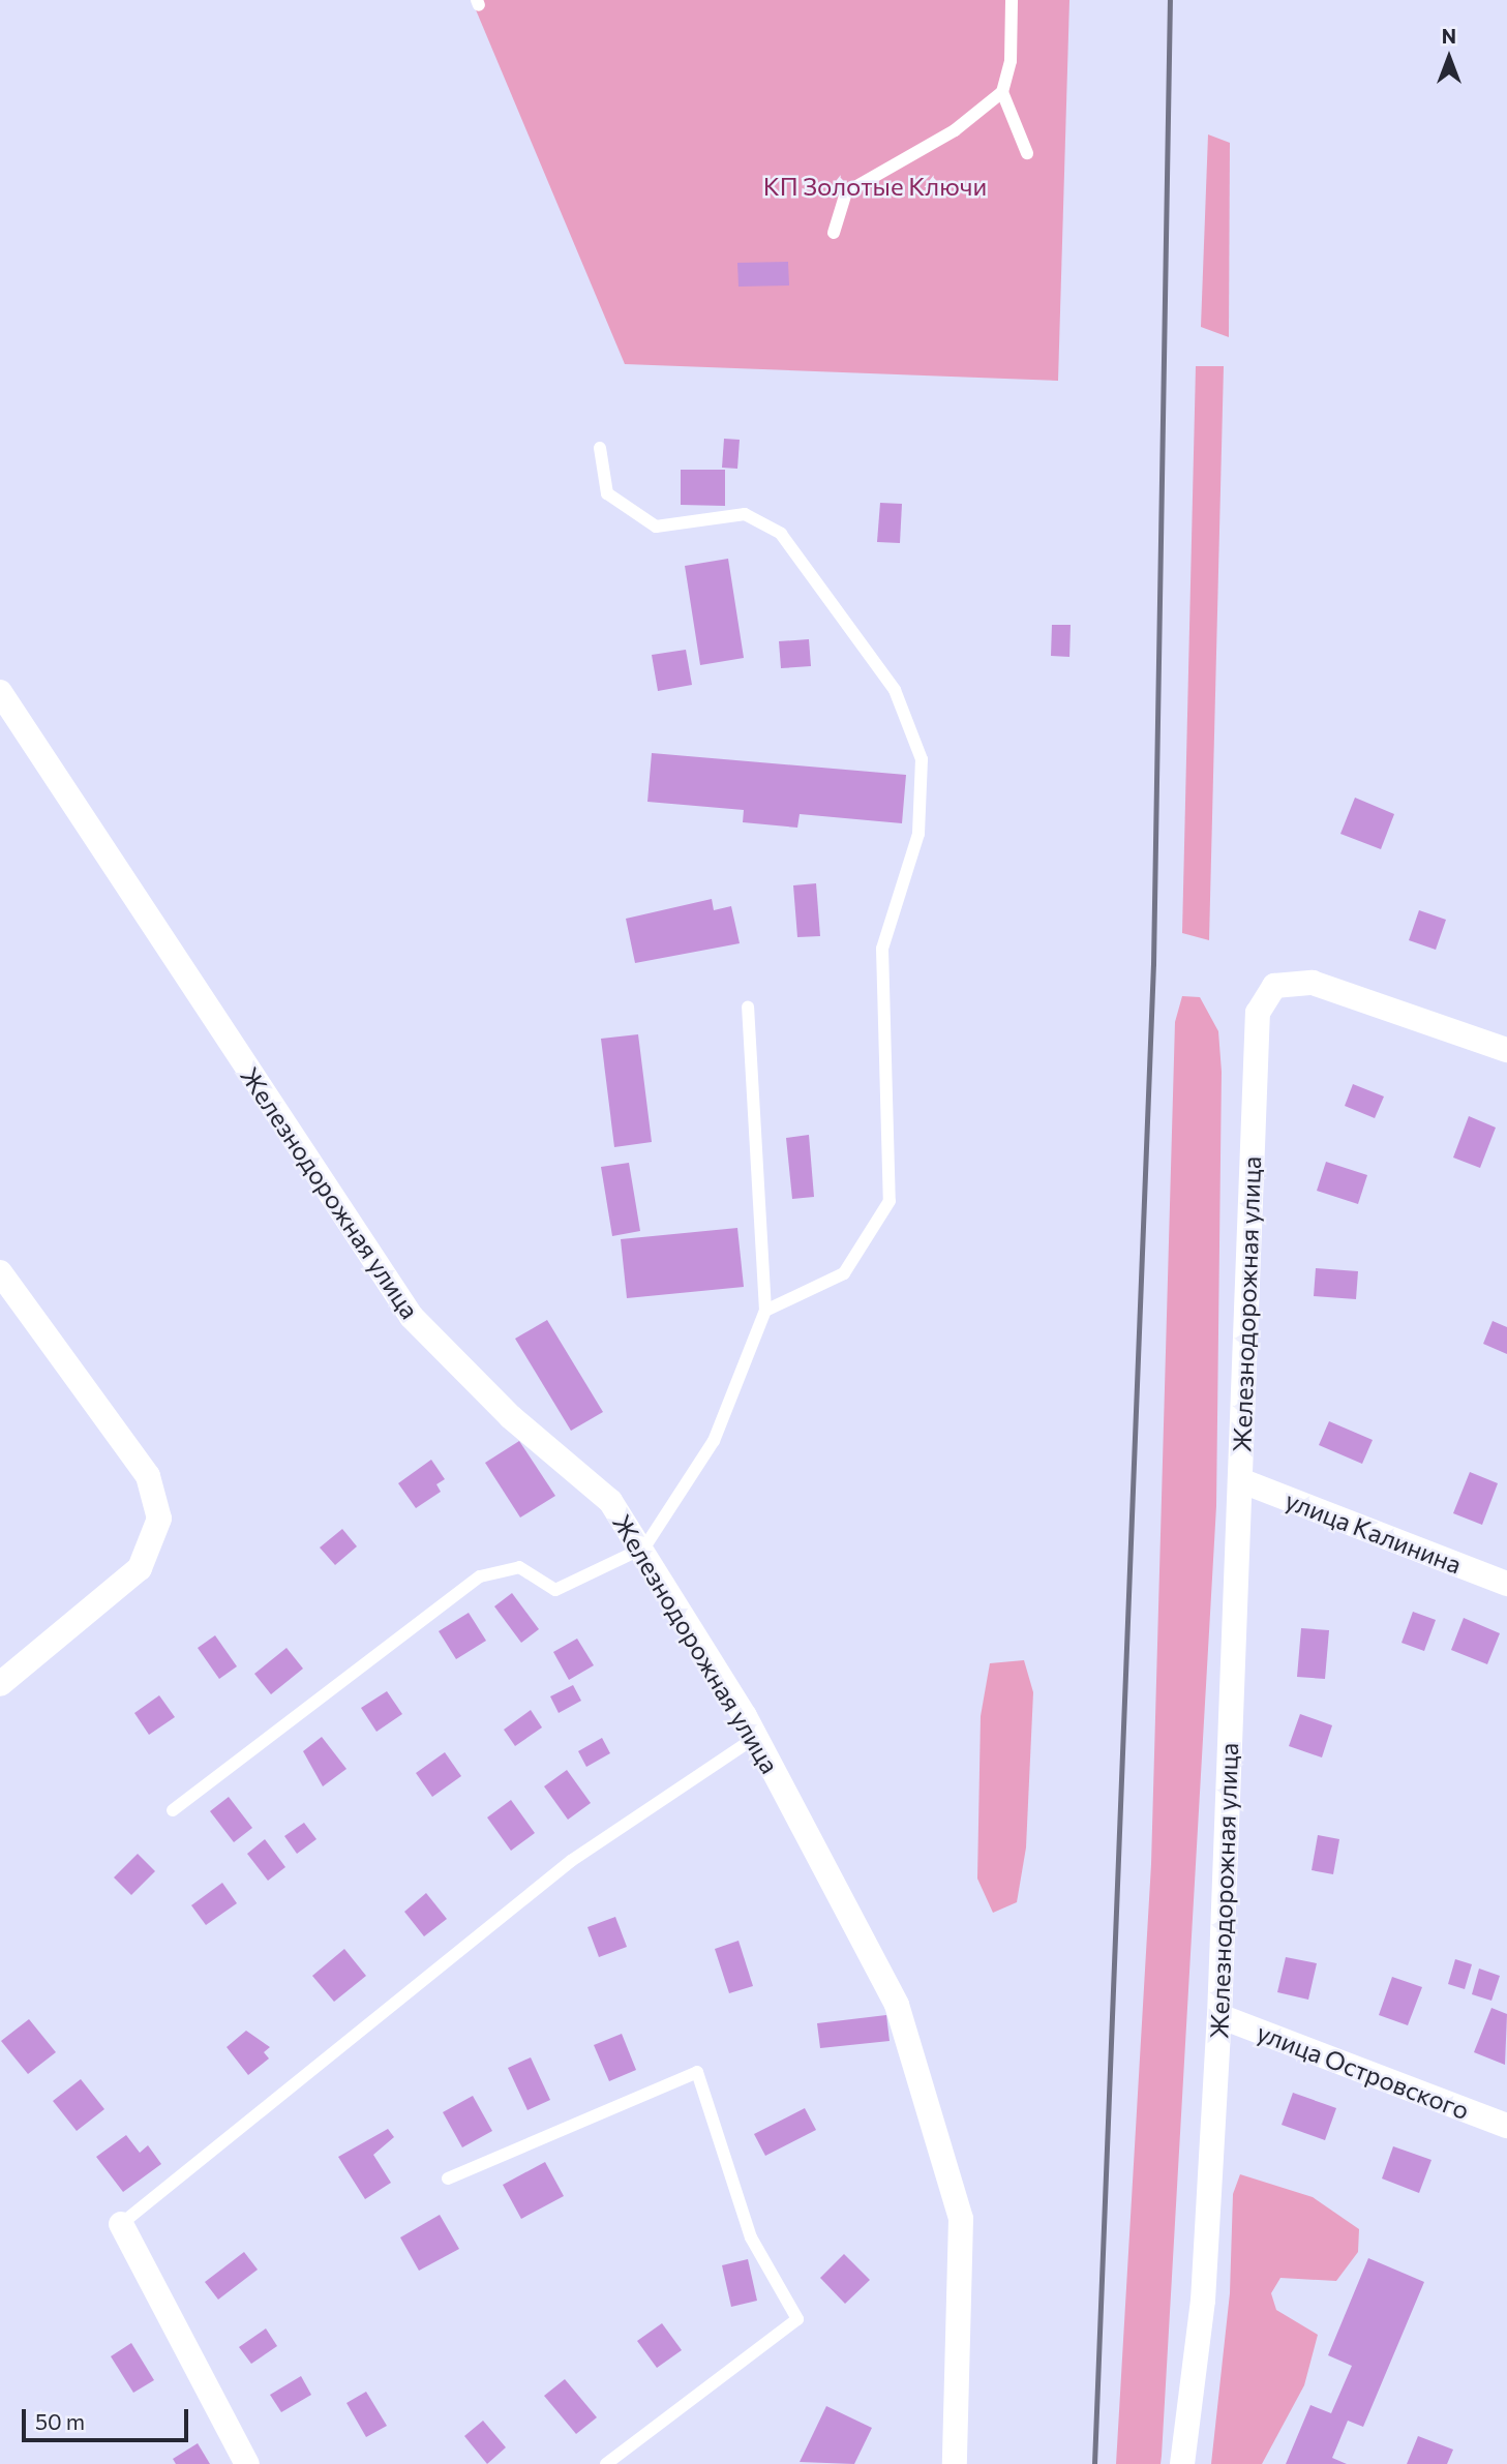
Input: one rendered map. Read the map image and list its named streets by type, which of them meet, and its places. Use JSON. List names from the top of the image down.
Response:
{
  "streets": {
    "street": ["Железнодорожная улица", "улица Калинина", "улица Островского"]
  },
  "crossings": [
    ["Железнодорожная улица", "улица Калинина"],
    ["Железнодорожная улица", "улица Островского"]
  ],
  "parks": ["КП Золотые Ключи"],
  "scale_bar": "50 m",
  "north": "top"
}
